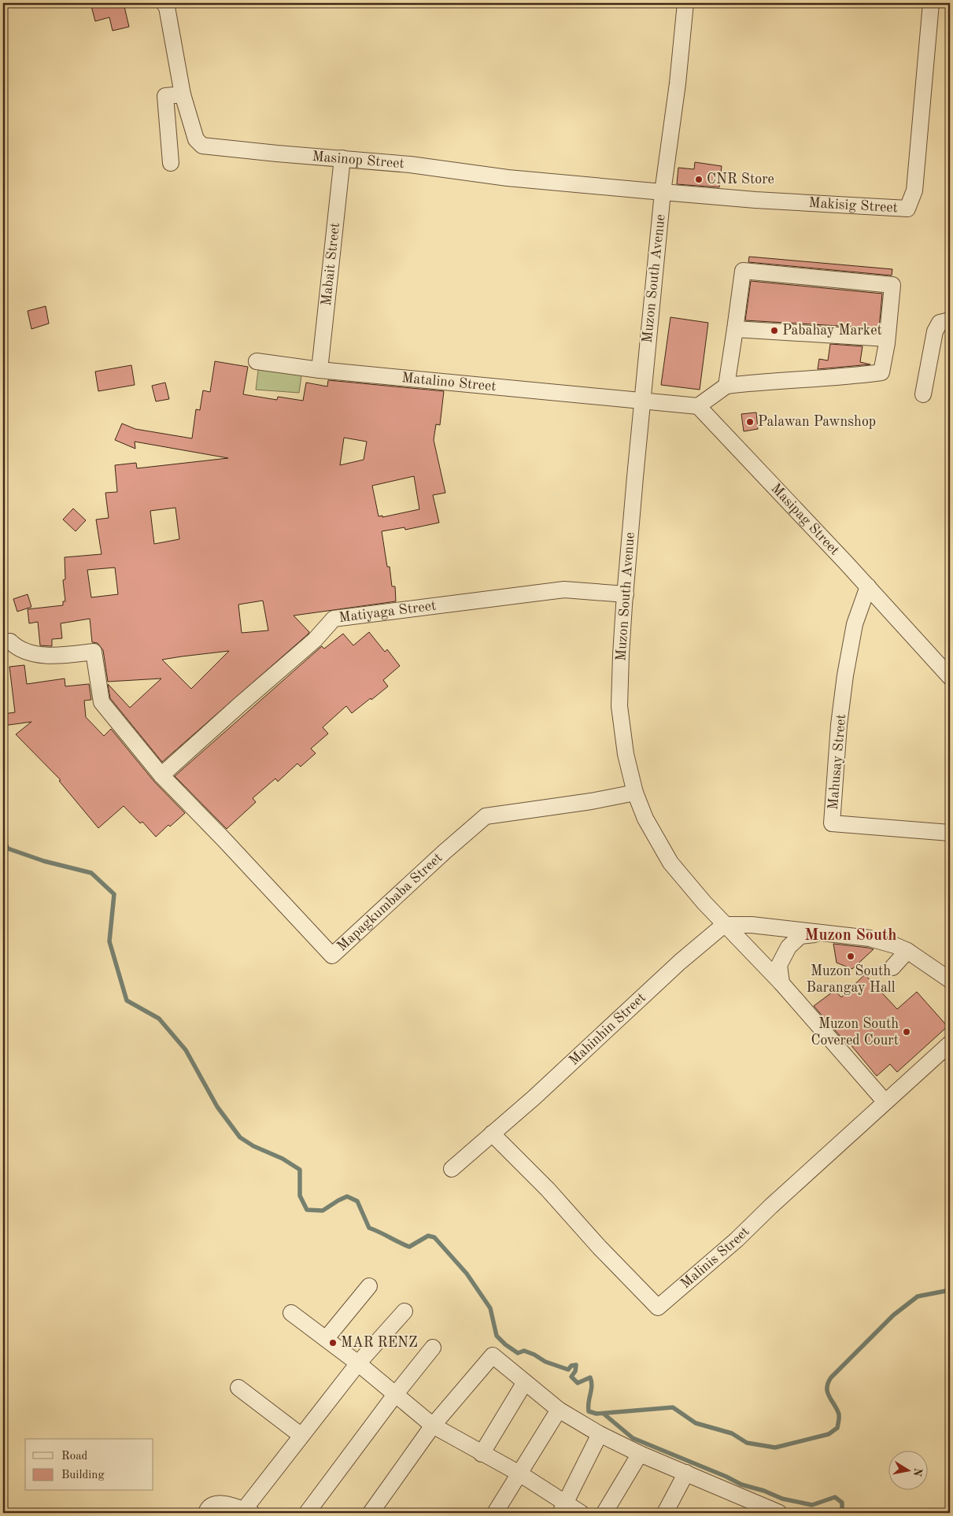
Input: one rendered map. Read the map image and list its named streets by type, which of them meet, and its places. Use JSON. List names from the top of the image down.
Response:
{
  "streets": {
    "street": [
      "Masinop Street",
      "Makisig Street",
      "Mabait Street",
      "Muzon South Avenue",
      "Matalino Street",
      "Masipag Street",
      "Matiyaga Street",
      "Mahusay Street",
      "Mapagkumbaba Street",
      "Mahinhin Street",
      "Malinis Street"
    ]
  },
  "crossings": [
    ["Masinop Street", "Makisig Street"],
    ["Masinop Street", "Mabait Street"],
    ["Masinop Street", "Muzon South Avenue"],
    ["Makisig Street", "Muzon South Avenue"],
    ["Mabait Street", "Matalino Street"],
    ["Muzon South Avenue", "Matalino Street"],
    ["Muzon South Avenue", "Matiyaga Street"],
    ["Muzon South Avenue", "Mapagkumbaba Street"],
    ["Muzon South Avenue", "Mahinhin Street"],
    ["Muzon South Avenue", "Malinis Street"],
    ["Masipag Street", "Mahusay Street"],
    ["Matiyaga Street", "Mapagkumbaba Street"],
    ["Mahinhin Street", "Malinis Street"]
  ],
  "districts": ["Muzon South"],
  "places": [
    "CNR Store",
    "Pabahay Market",
    "Palawan Pawnshop",
    "Muzon South Barangay Hall",
    "Muzon South Covered Court",
    "MAR RENZ"
  ],
  "legend": ["Road", "Building"],
  "north": "right"
}
